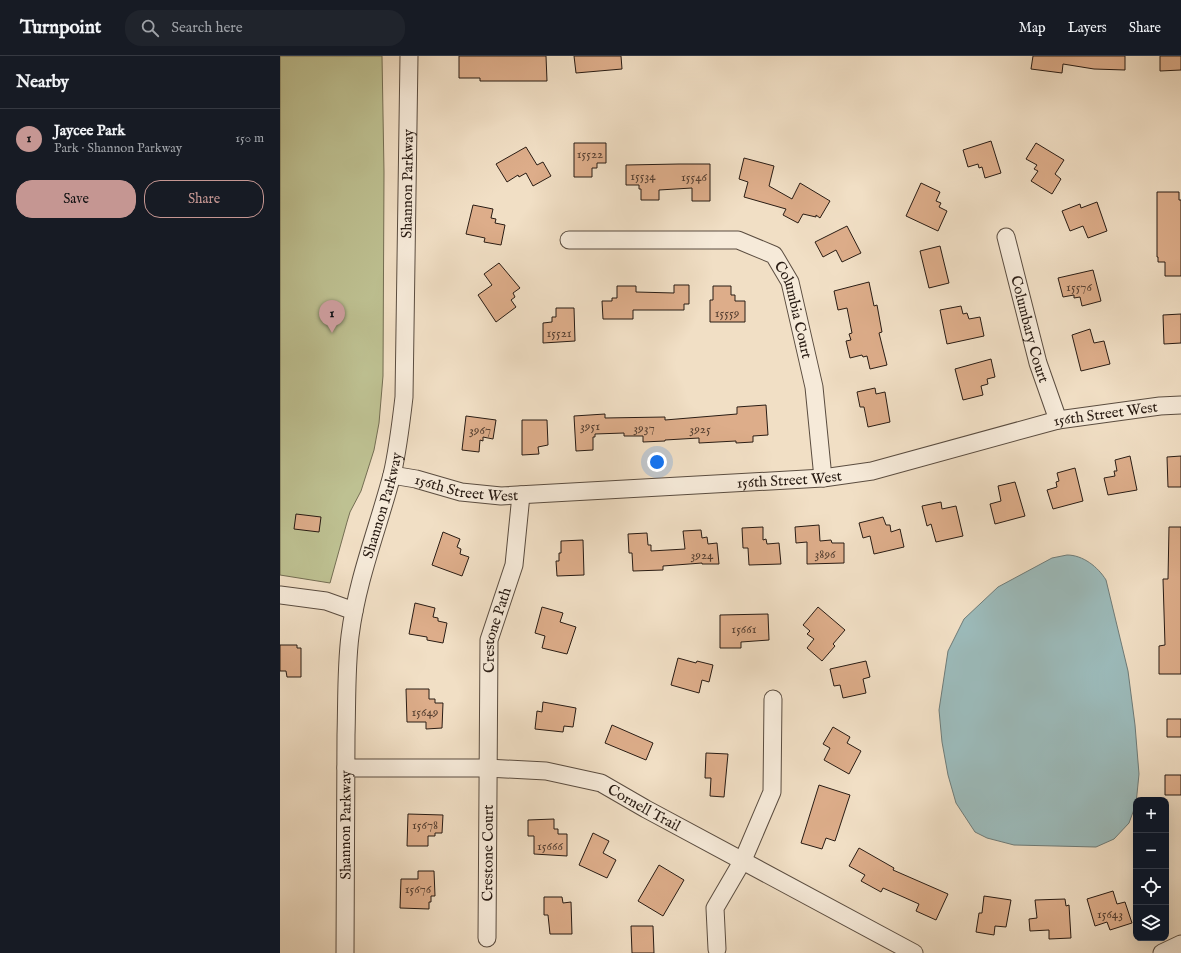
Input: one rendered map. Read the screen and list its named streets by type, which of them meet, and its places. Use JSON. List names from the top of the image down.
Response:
{
  "streets": {
    "street": [
      "Shannon Parkway",
      "Columbia Court",
      "Columbary Court",
      "156th Street West",
      "Crestone Path",
      "Cornell Trail",
      "Crestone Court"
    ]
  },
  "crossings": [
    ["Shannon Parkway", "156th Street West"],
    ["Shannon Parkway", "Cornell Trail"],
    ["Columbia Court", "156th Street West"],
    ["Columbary Court", "156th Street West"],
    ["156th Street West", "Crestone Path"],
    ["Crestone Path", "Cornell Trail"],
    ["Crestone Path", "Crestone Court"],
    ["Cornell Trail", "Crestone Court"]
  ],
  "house_numbers": [
    "15522",
    "15534",
    "15546",
    "15576",
    "15559",
    "15521",
    "3951",
    "3937",
    "3925",
    "3967",
    "3896",
    "3924",
    "15661",
    "15649",
    "15678",
    "15666",
    "15676",
    "15643"
  ],
  "page": {
    "header": "Turnpoint",
    "search": "Search here",
    "nav": ["Map", "Layers", "Share"],
    "heading": "Nearby",
    "list": [
      {
        "mark": "1",
        "name": "Jaycee Park",
        "note": "Park · Shannon Parkway",
        "value": "150 m"
      }
    ],
    "buttons": ["Save", "Share"],
    "pins": "1",
    "map_buttons": ["+", "−"]
  }
}
